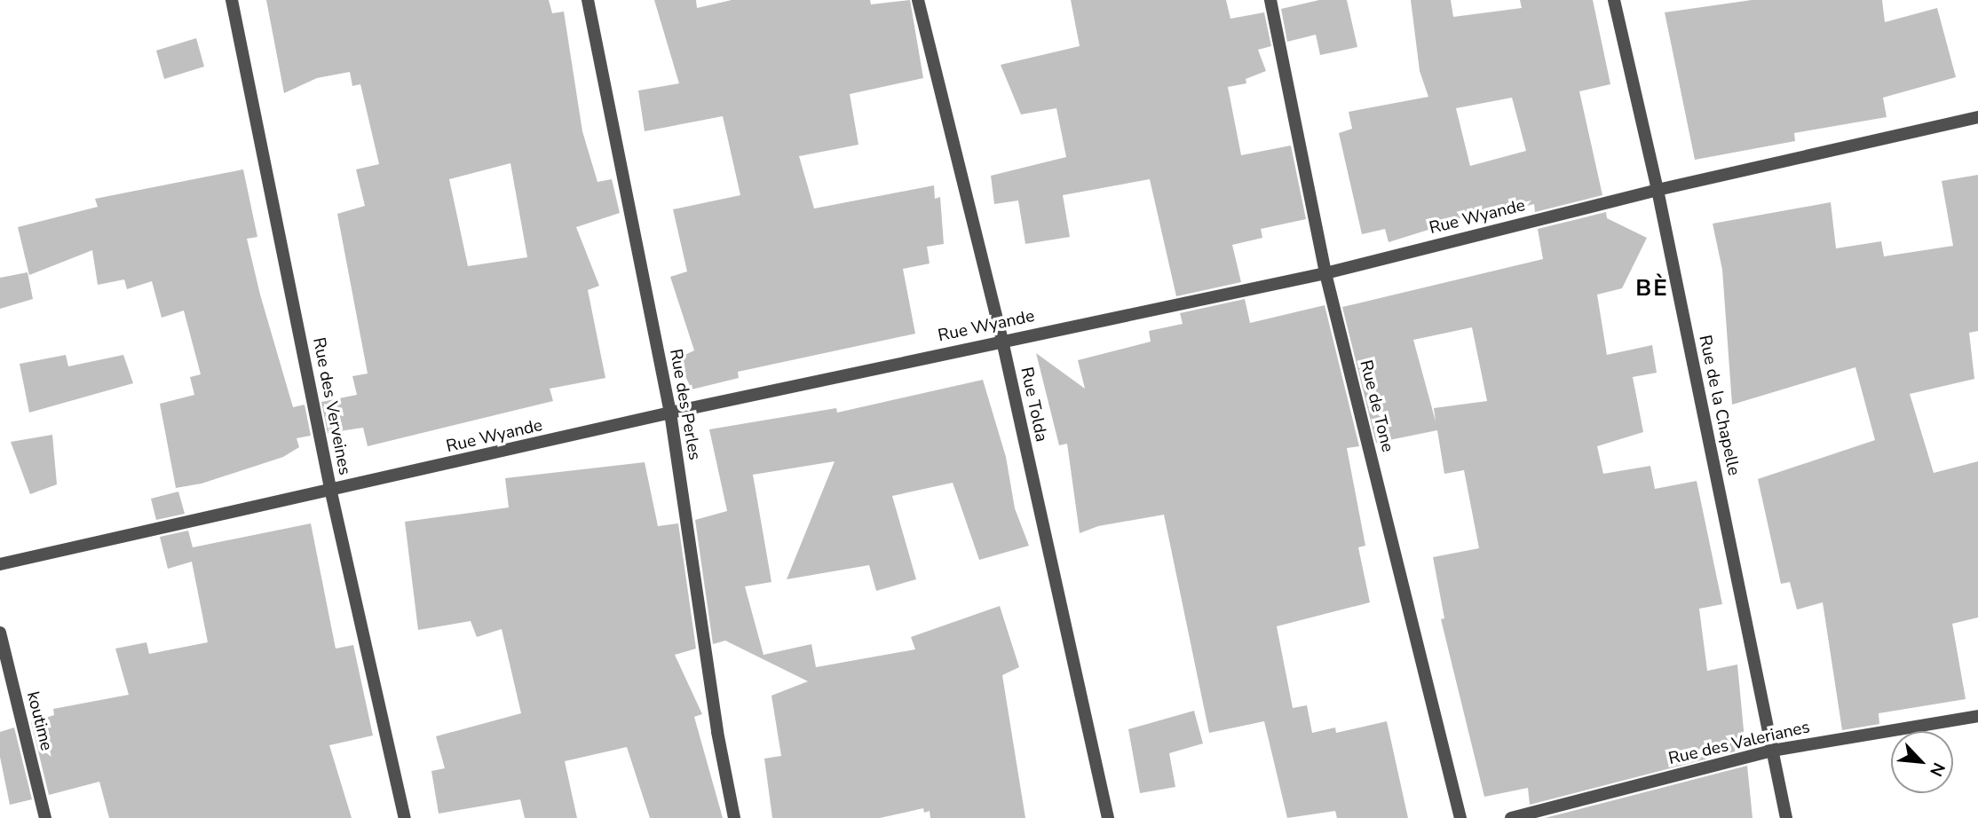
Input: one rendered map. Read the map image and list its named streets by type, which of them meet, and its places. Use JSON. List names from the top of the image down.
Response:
{
  "streets": {
    "street": [
      "Rue Wyande",
      "Rue des Perles",
      "Rue Tolda",
      "Rue de la Chapelle",
      "Rue des Verveines",
      "Rue de Tone",
      "koutime",
      "Rue des Valerianes"
    ]
  },
  "crossings": [
    ["Rue Wyande", "Rue des Perles"],
    ["Rue Wyande", "Rue Tolda"],
    ["Rue Wyande", "Rue de la Chapelle"],
    ["Rue Wyande", "Rue des Verveines"],
    ["Rue Wyande", "Rue de Tone"],
    ["Rue de la Chapelle", "Rue des Valerianes"]
  ],
  "districts": ["BÈ"],
  "north": "bottom right"
}
